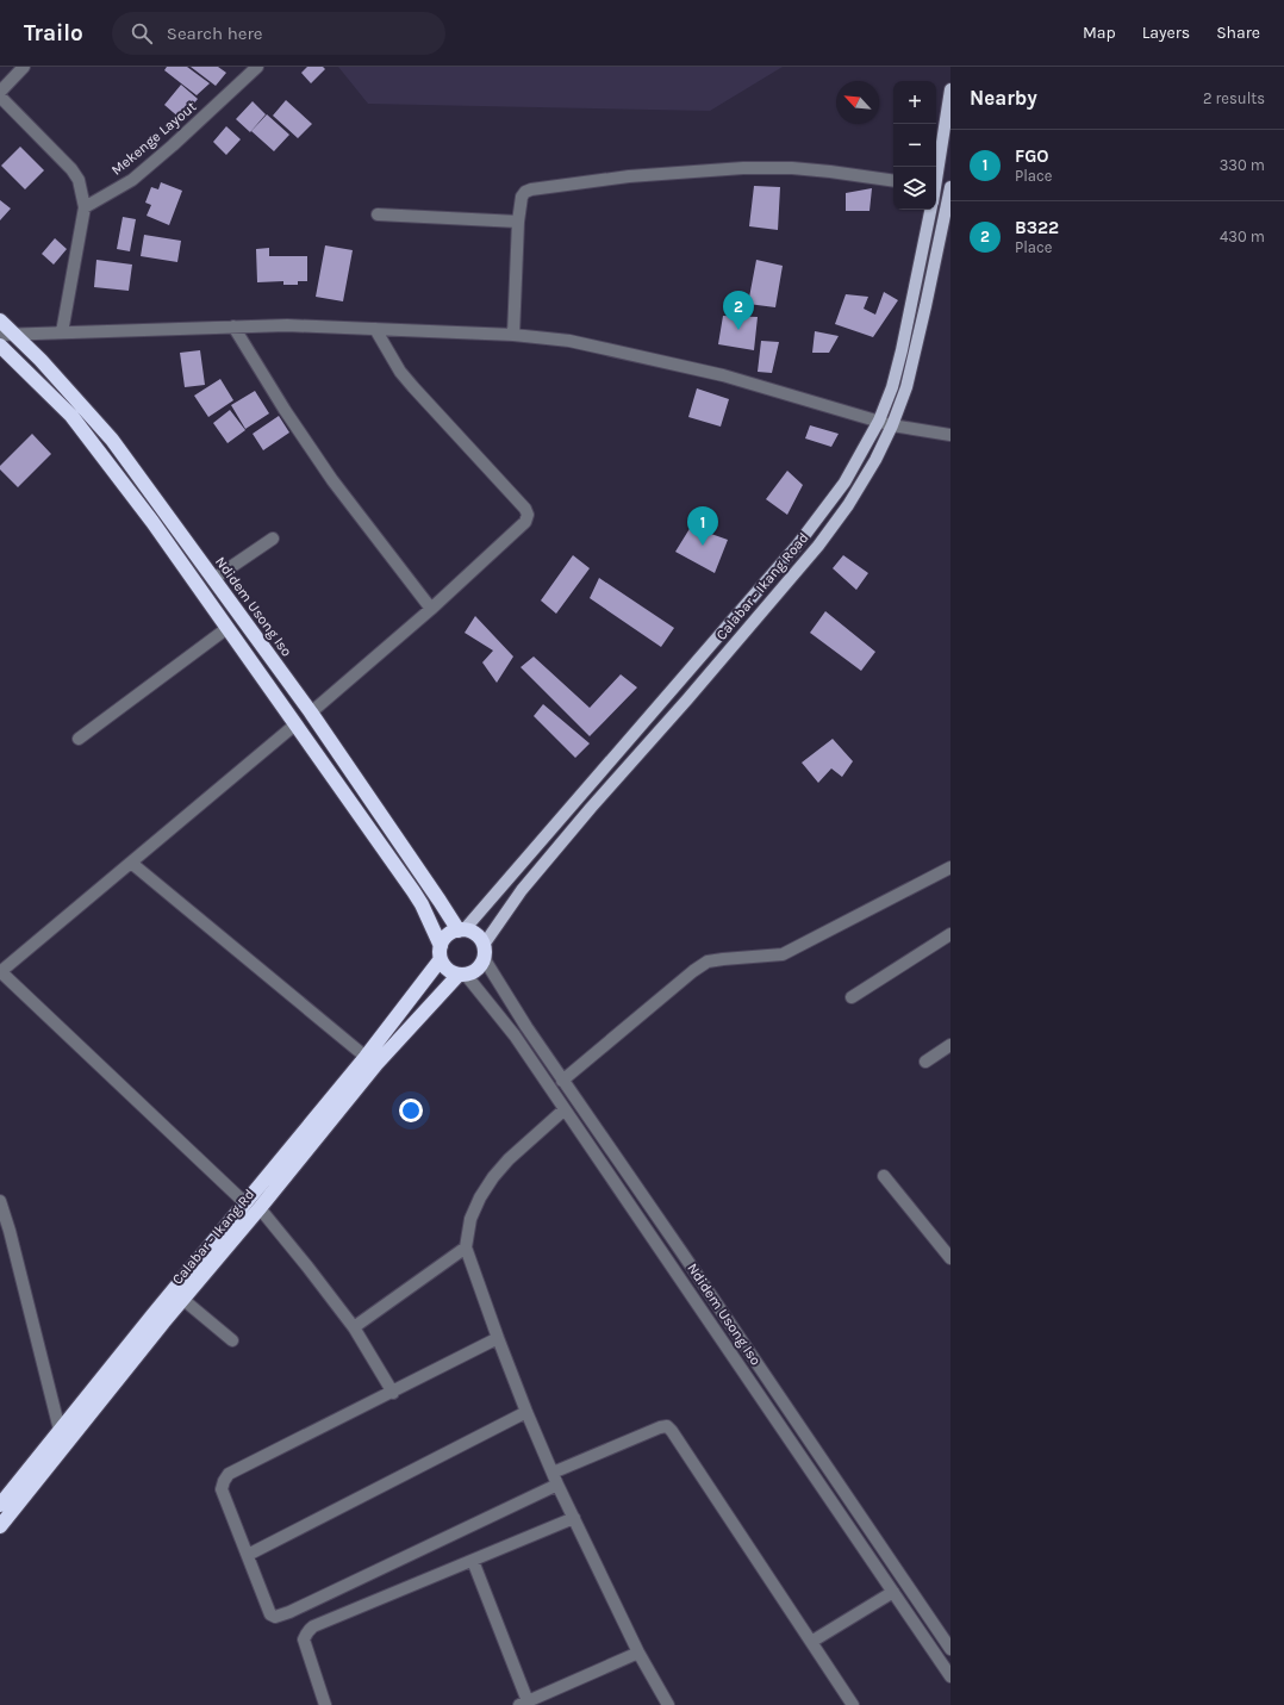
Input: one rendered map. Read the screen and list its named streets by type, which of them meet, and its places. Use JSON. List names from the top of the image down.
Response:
{
  "streets": {
    "highway": ["Ndidem Usong Iso", "Calabar - Ikang Rd"],
    "main road": ["Calabar - Ikang Road"],
    "street": ["Mekenge Layout"]
  },
  "crossings": [
    ["Calabar - Ikang Road", "Ndidem Usong Iso"],
    ["Calabar - Ikang Road", "Calabar - Ikang Rd"],
    ["Ndidem Usong Iso", "Calabar - Ikang Rd"]
  ],
  "north": "top left",
  "page": {
    "header": "Trailo",
    "search": "Search here",
    "nav": ["Map", "Layers", "Share"],
    "heading": ["Nearby", "2 results"],
    "map_buttons": ["+", "−"],
    "list": [
      {
        "mark": "1",
        "name": "FGO",
        "note": "Place",
        "value": "330 m"
      },
      {
        "mark": "2",
        "name": "B322",
        "note": "Place",
        "value": "430 m"
      }
    ],
    "pins": ["2", "1"]
  }
}
